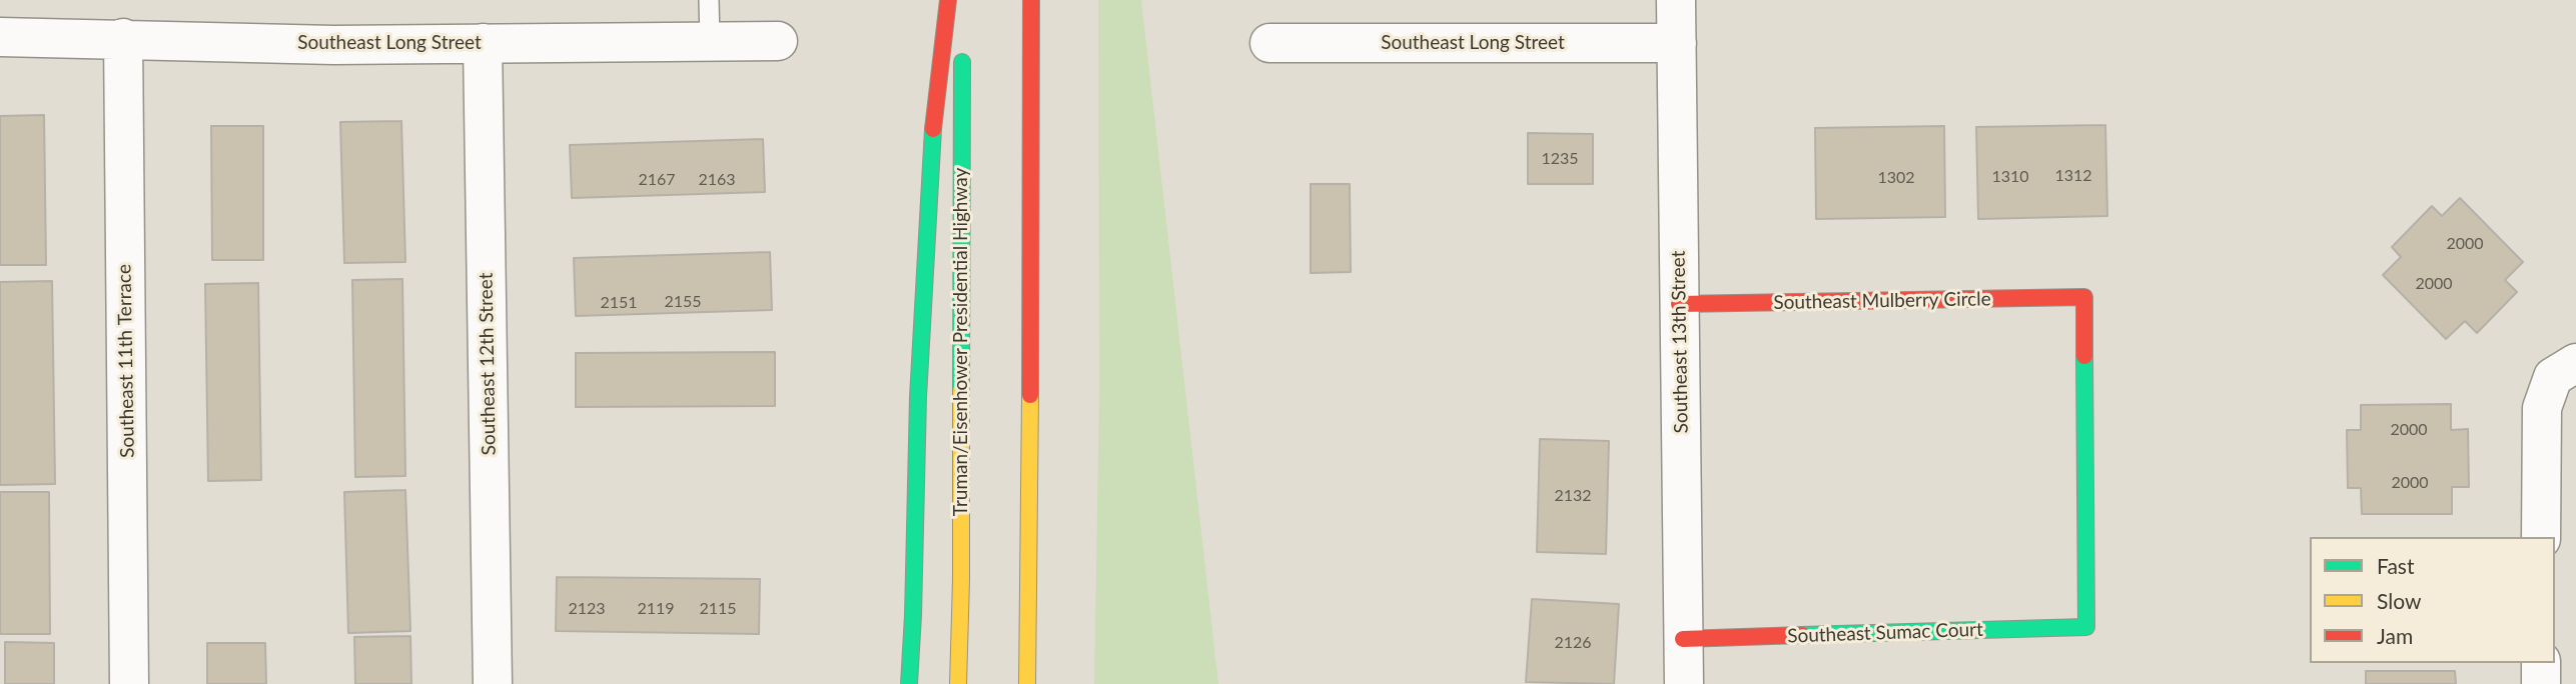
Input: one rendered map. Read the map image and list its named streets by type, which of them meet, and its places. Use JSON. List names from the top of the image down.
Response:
{
  "streets": {
    "main road": ["Southeast Mulberry Circle", "Truman/Eisenhower Presidential Highway", "Southeast Sumac Court"],
    "street": [
      "Southeast Long Street",
      "Southeast 13th Street",
      "Southeast 11th Terrace",
      "Southeast 12th Street"
    ]
  },
  "crossings": [
    ["Southeast Long Street", "Southeast 13th Street"],
    ["Southeast Long Street", "Southeast 11th Terrace"],
    ["Southeast Long Street", "Southeast 12th Street"],
    ["Southeast Mulberry Circle", "Southeast 13th Street"],
    ["Southeast Mulberry Circle", "Southeast Sumac Court"],
    ["Southeast 13th Street", "Southeast Sumac Court"]
  ],
  "house_numbers": [
    "1235",
    "1312",
    "1310",
    "1302",
    "2167",
    "2163",
    "2000",
    "2000",
    "2155",
    "2151",
    "2000",
    "2000",
    "2132",
    "2123",
    "2119",
    "2115",
    "2126"
  ],
  "legend": ["Fast", "Slow", "Jam"]
}
